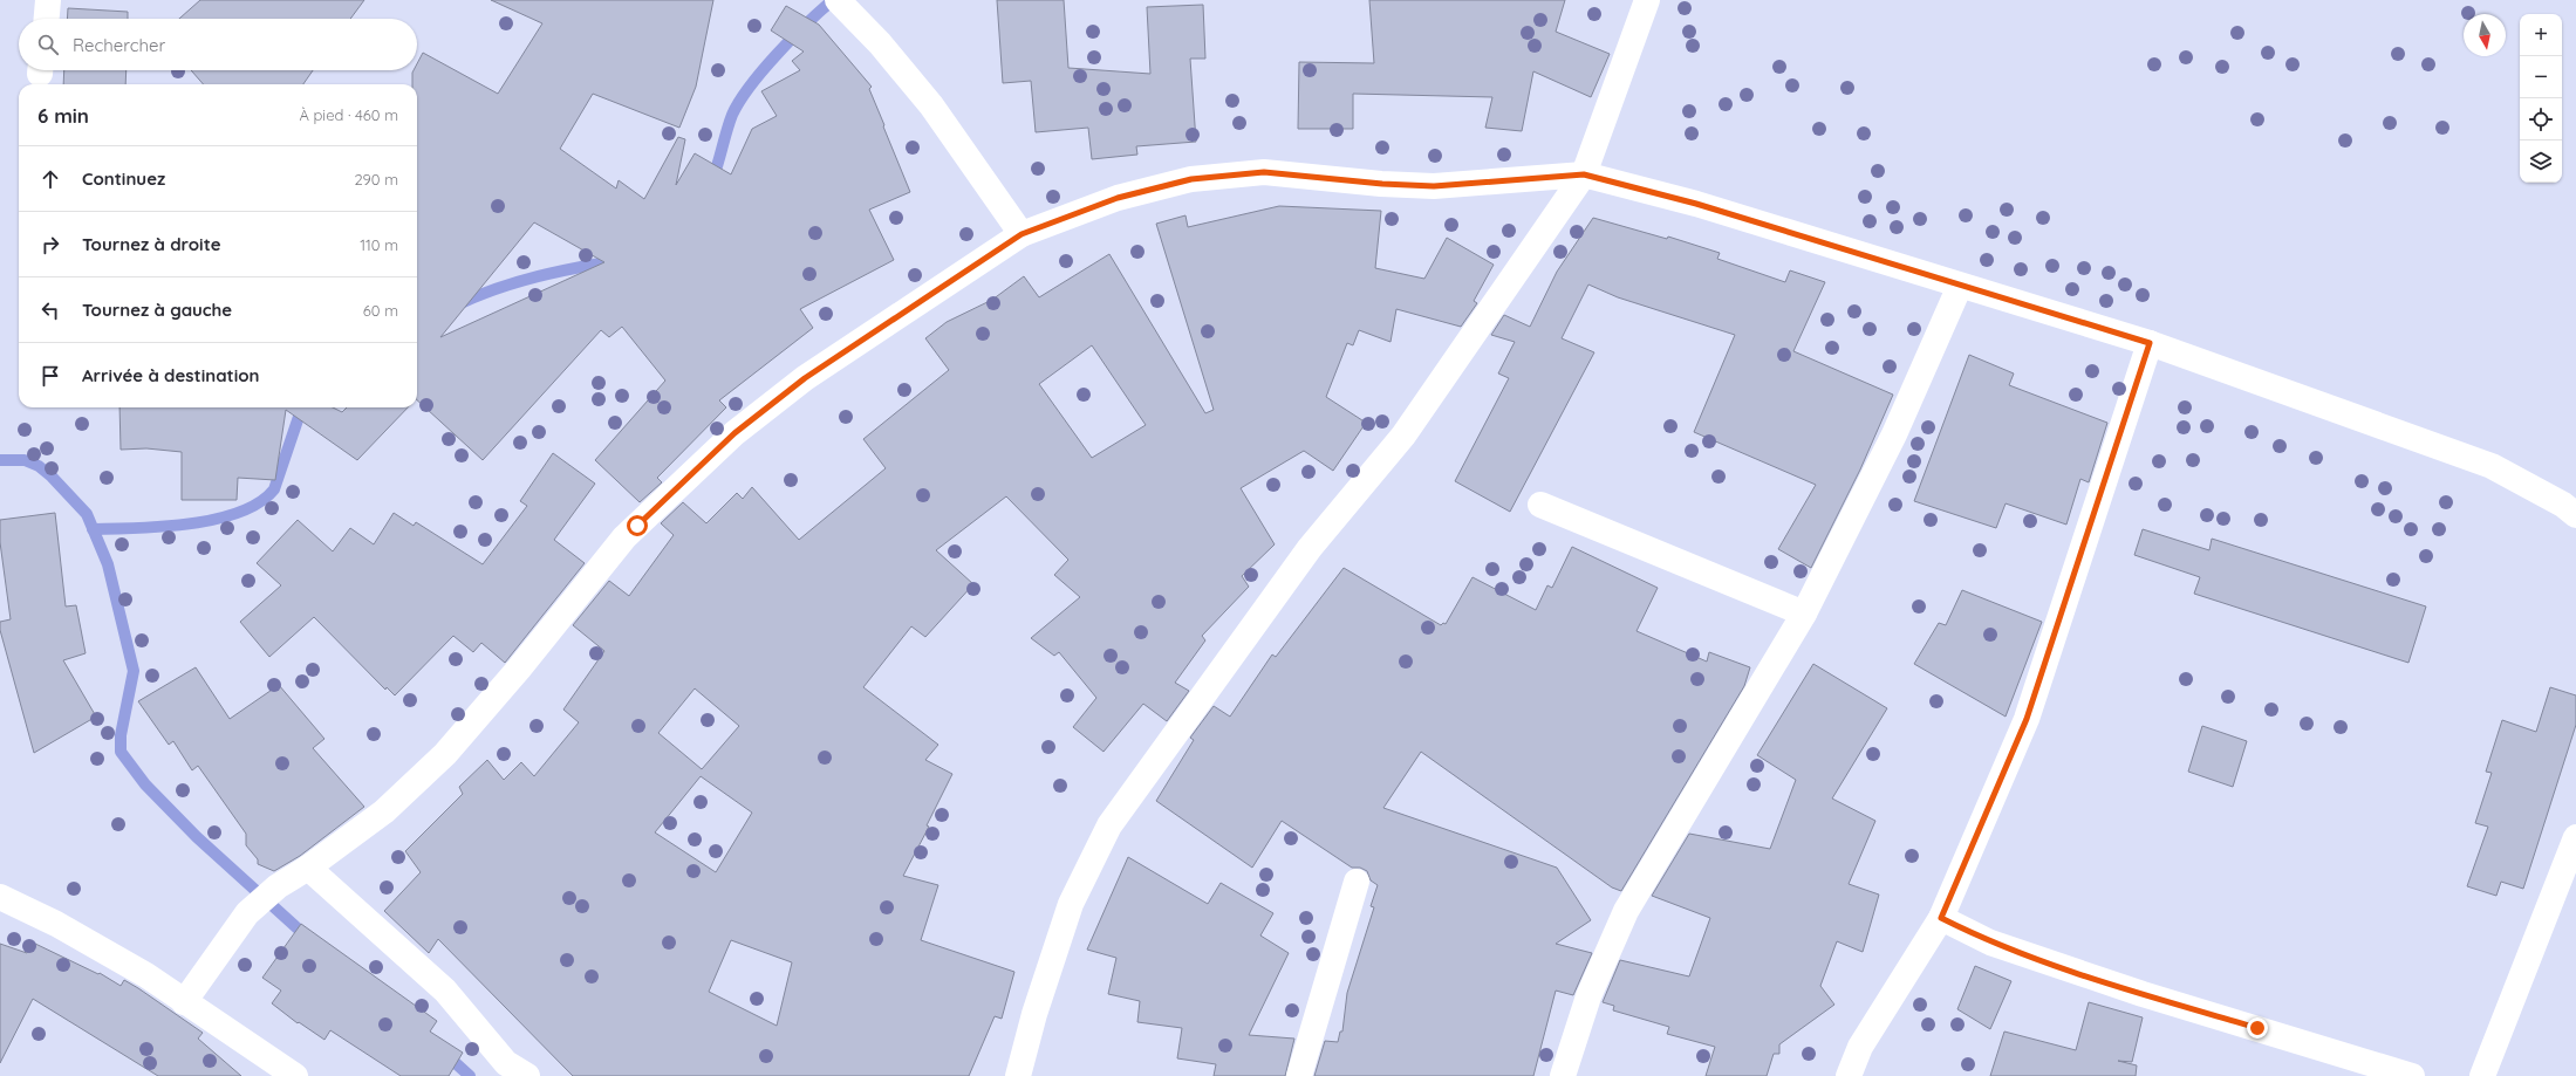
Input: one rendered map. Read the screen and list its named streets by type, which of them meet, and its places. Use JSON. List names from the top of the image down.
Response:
{
  "north": "bottom",
  "page": {
    "map_buttons": ["+", "−"],
    "search": "Rechercher",
    "heading": ["6 min", "À pied · 460 m"],
    "list": [
      ["Continuez", "290 m"],
      ["Tournez à droite", "110 m"],
      ["Tournez à gauche", "60 m"],
      "Arrivée à destination"
    ]
  }
}
